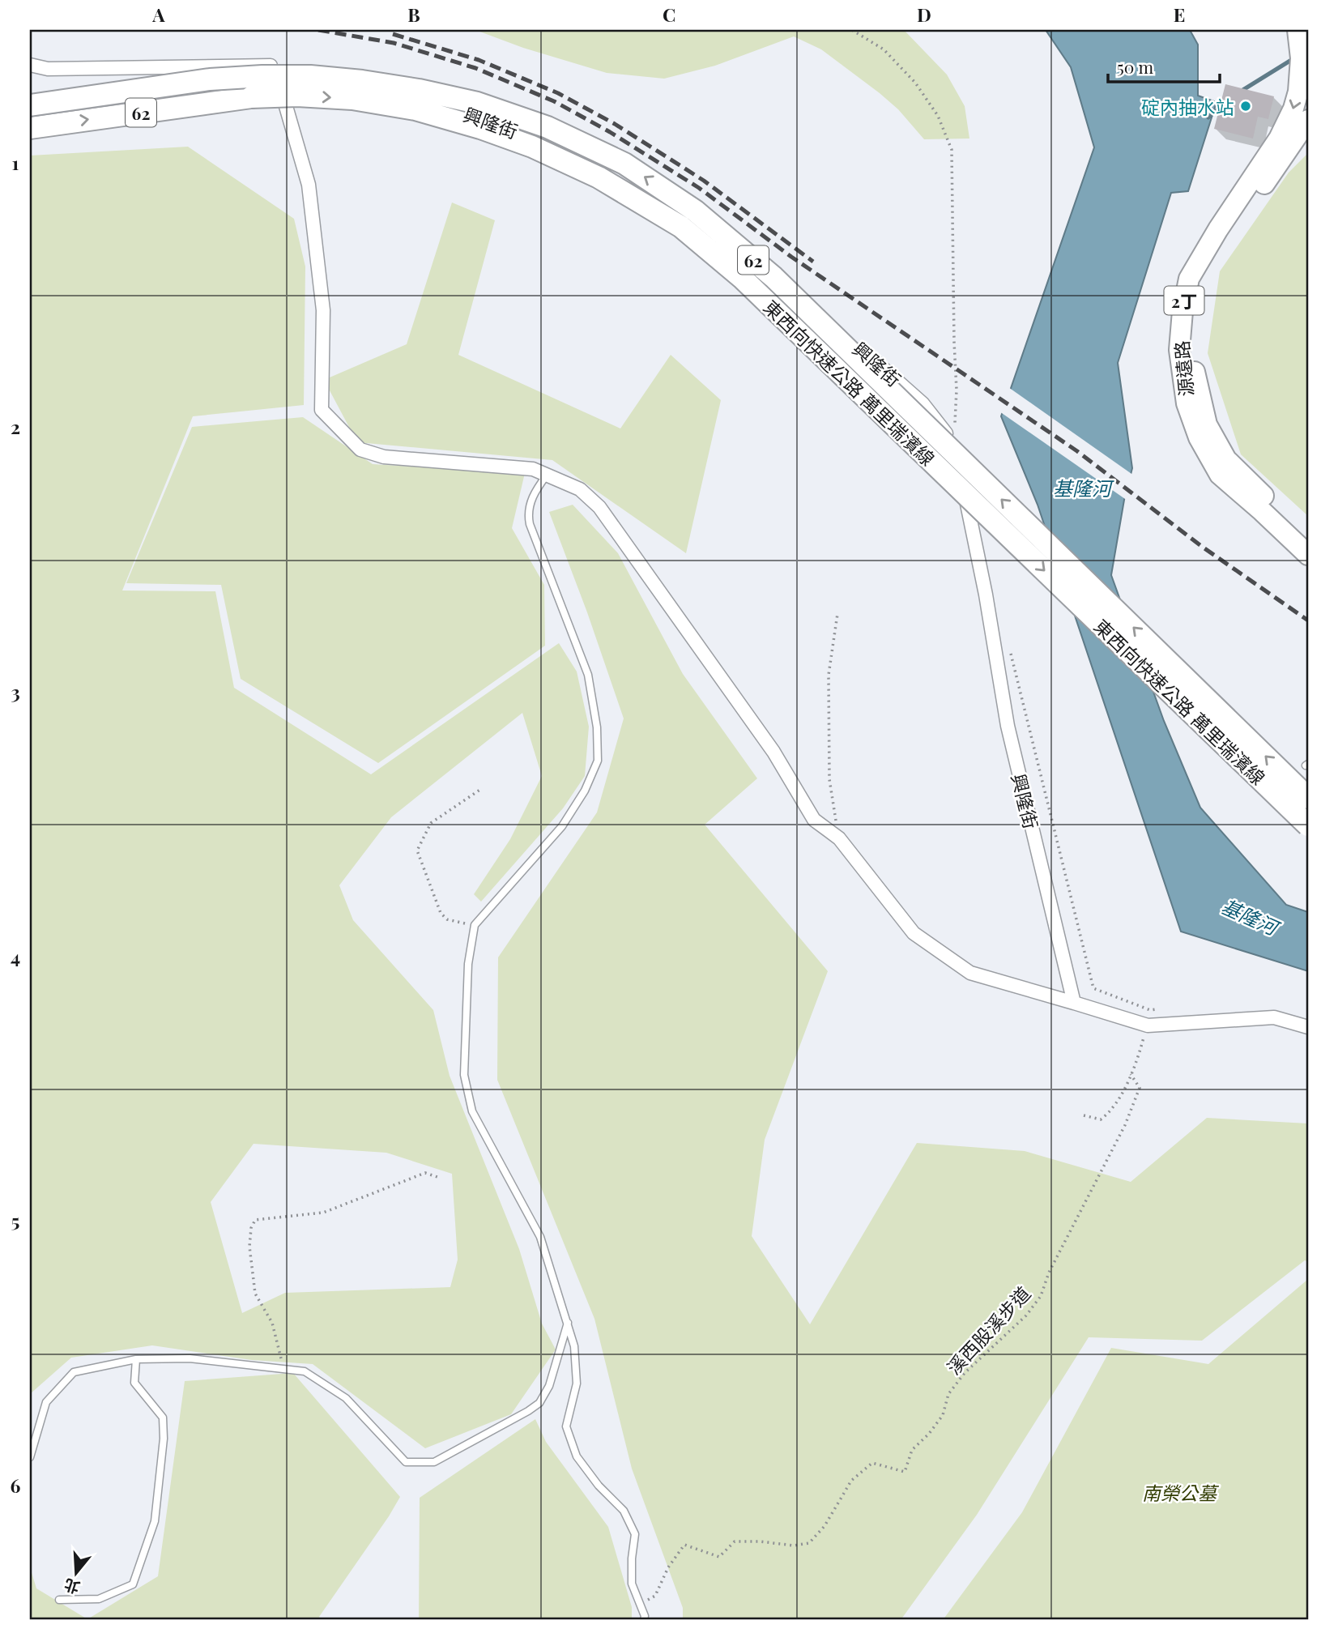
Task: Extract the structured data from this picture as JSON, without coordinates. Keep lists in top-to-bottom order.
{
  "streets": {
    "highway": ["62", "東西向快速公路 萬里瑞濱線"],
    "main road": ["2丁", "源遠路"],
    "street": ["興隆街"],
    "path": ["溪西股溪步道"]
  },
  "one_way": ["源遠路"],
  "water": ["基隆河"],
  "parks": ["南榮公墓"],
  "places": ["碇內抽水站"],
  "scale_bar": "50 m",
  "north": "bottom",
  "grid": {
    "columns": [
      "A",
      "B",
      "C",
      "D",
      "E"
    ],
    "rows": [
      "1",
      "2",
      "3",
      "4",
      "5",
      "6"
    ]
  }
}
